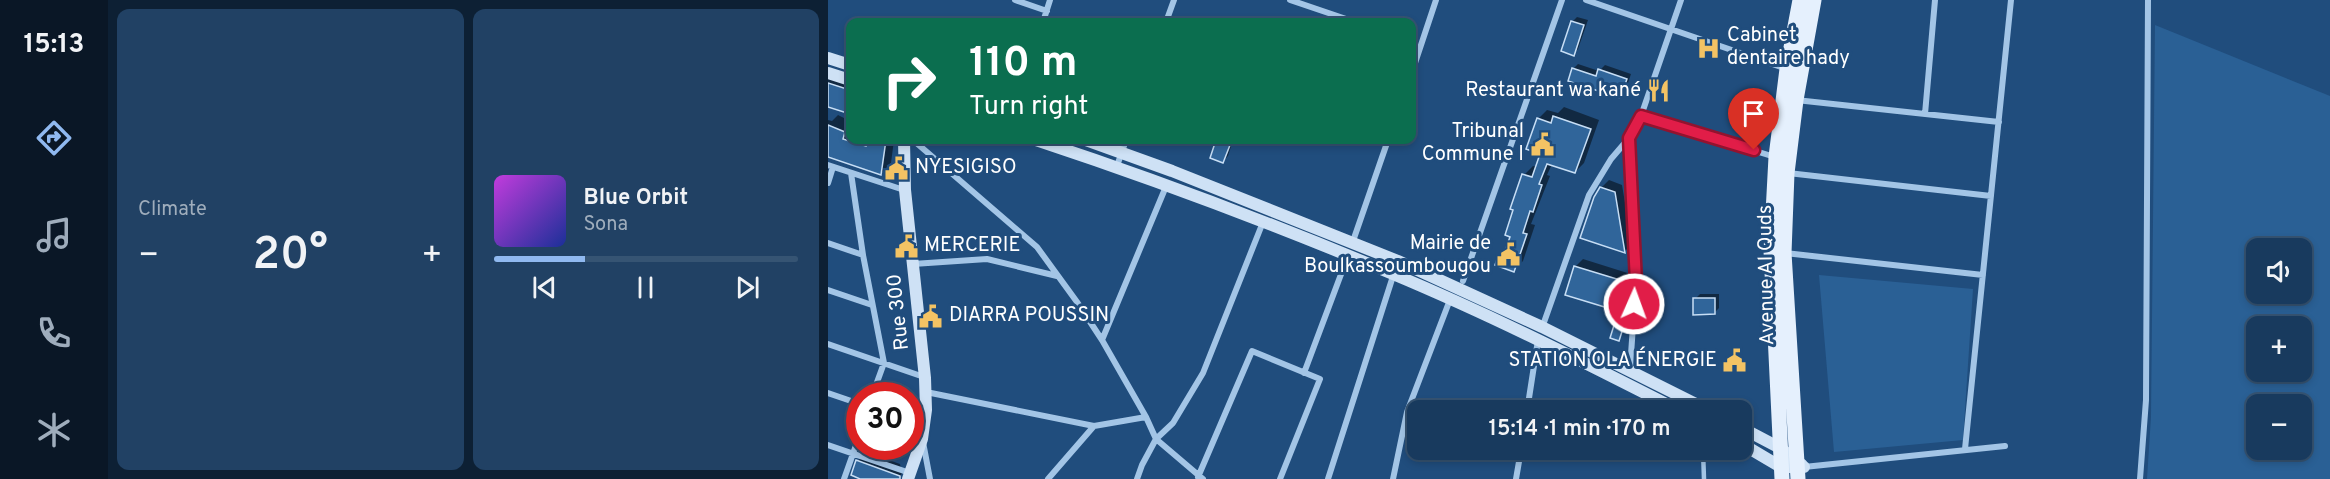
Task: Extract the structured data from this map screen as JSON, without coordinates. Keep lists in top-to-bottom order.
{
  "streets": {
    "main road": ["Avenue Al Quds", "Rue 300"]
  },
  "places": {
    "hospital": ["Cabinet dentaire hady"],
    "restaurant": ["Restaurant wa kané"],
    "public building": [
      "Tribunal Commune I",
      "NYESIGISO",
      "MERCERIE",
      "Mairie de Boulkassoumbougou",
      "DIARRA POUSSIN",
      "STATION OLA ÉNERGIE"
    ]
  },
  "page": {
    "tabs": "15:13",
    "tile": "Climate",
    "turn": ["110 m", "Turn right"],
    "song": ["Blue Orbit", "Sona"],
    "heat": ["−", "20°", "+"],
    "map_buttons": ["+", "−"],
    "limit": "30",
    "trip": "15:14 · 1 min · 170 m"
  }
}
